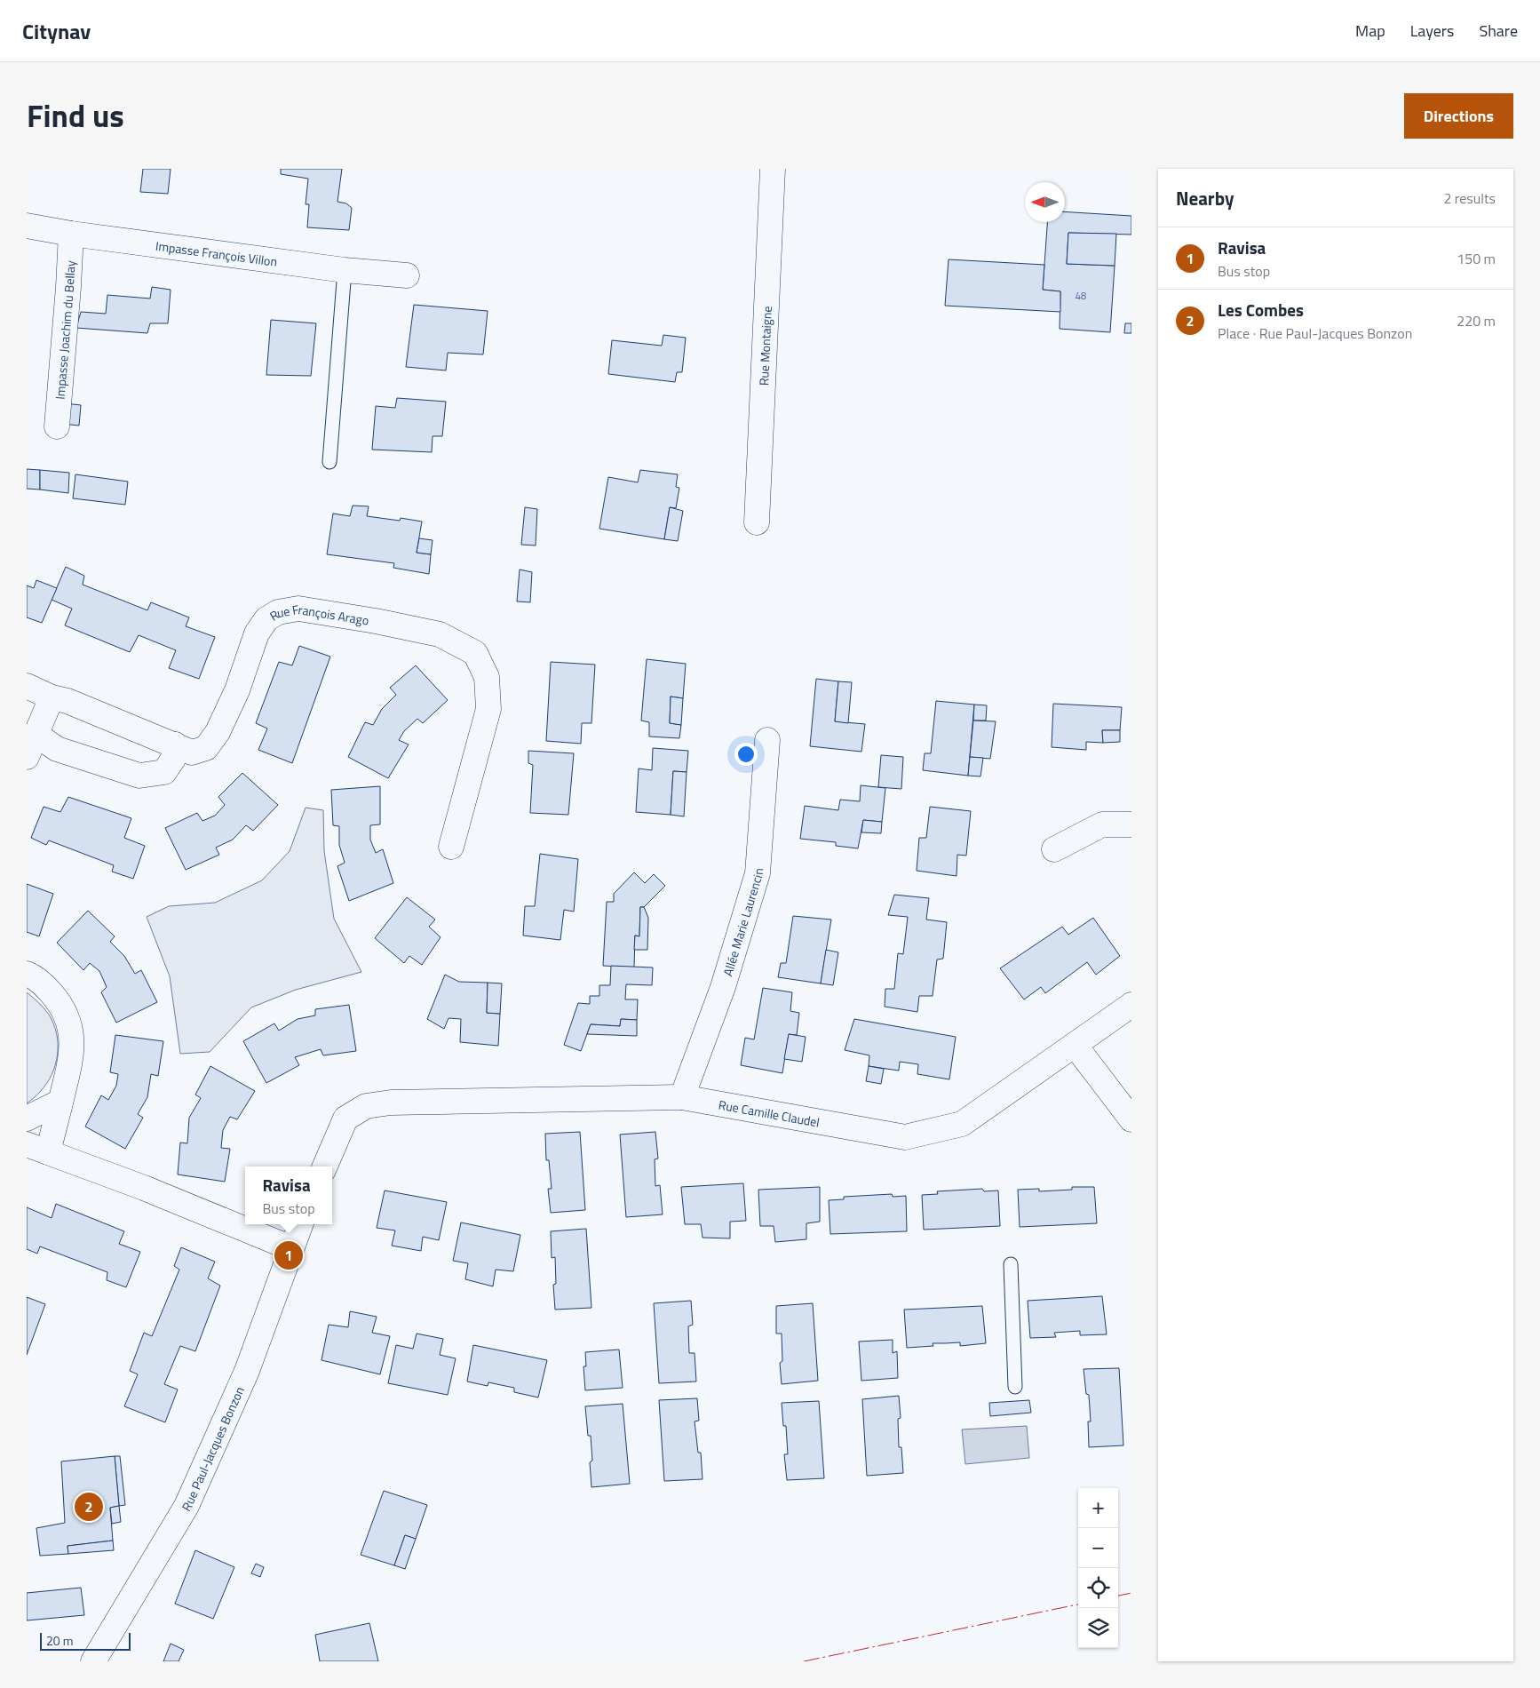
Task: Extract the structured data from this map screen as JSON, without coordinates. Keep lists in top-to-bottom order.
{
  "streets": {
    "street": [
      "Impasse François Villon",
      "Impasse Joachim du Bellay",
      "Rue Montaigne",
      "Rue François Arago",
      "Allée Marie Laurencin",
      "Rue Camille Claudel",
      "Rue Paul-Jacques Bonzon"
    ]
  },
  "crossings": [
    ["Impasse François Villon", "Impasse Joachim du Bellay"],
    ["Allée Marie Laurencin", "Rue Camille Claudel"]
  ],
  "house_numbers": ["48"],
  "scale_bar": "20 m",
  "north": "left",
  "page": {
    "header": "Citynav",
    "nav": ["Map", "Layers", "Share"],
    "title": "Find us",
    "buttons": "Directions",
    "heading": ["Nearby", "2 results"],
    "list": [
      {
        "mark": "1",
        "name": "Ravisa",
        "note": "Bus stop",
        "value": "150 m"
      },
      {
        "mark": "2",
        "name": "Les Combes",
        "note": "Place · Rue Paul-Jacques Bonzon",
        "value": "220 m"
      }
    ],
    "popup": ["Ravisa", "Bus stop"],
    "pins": ["1", "2"],
    "map_buttons": ["+", "−"],
    "scale": "20 m"
  }
}
